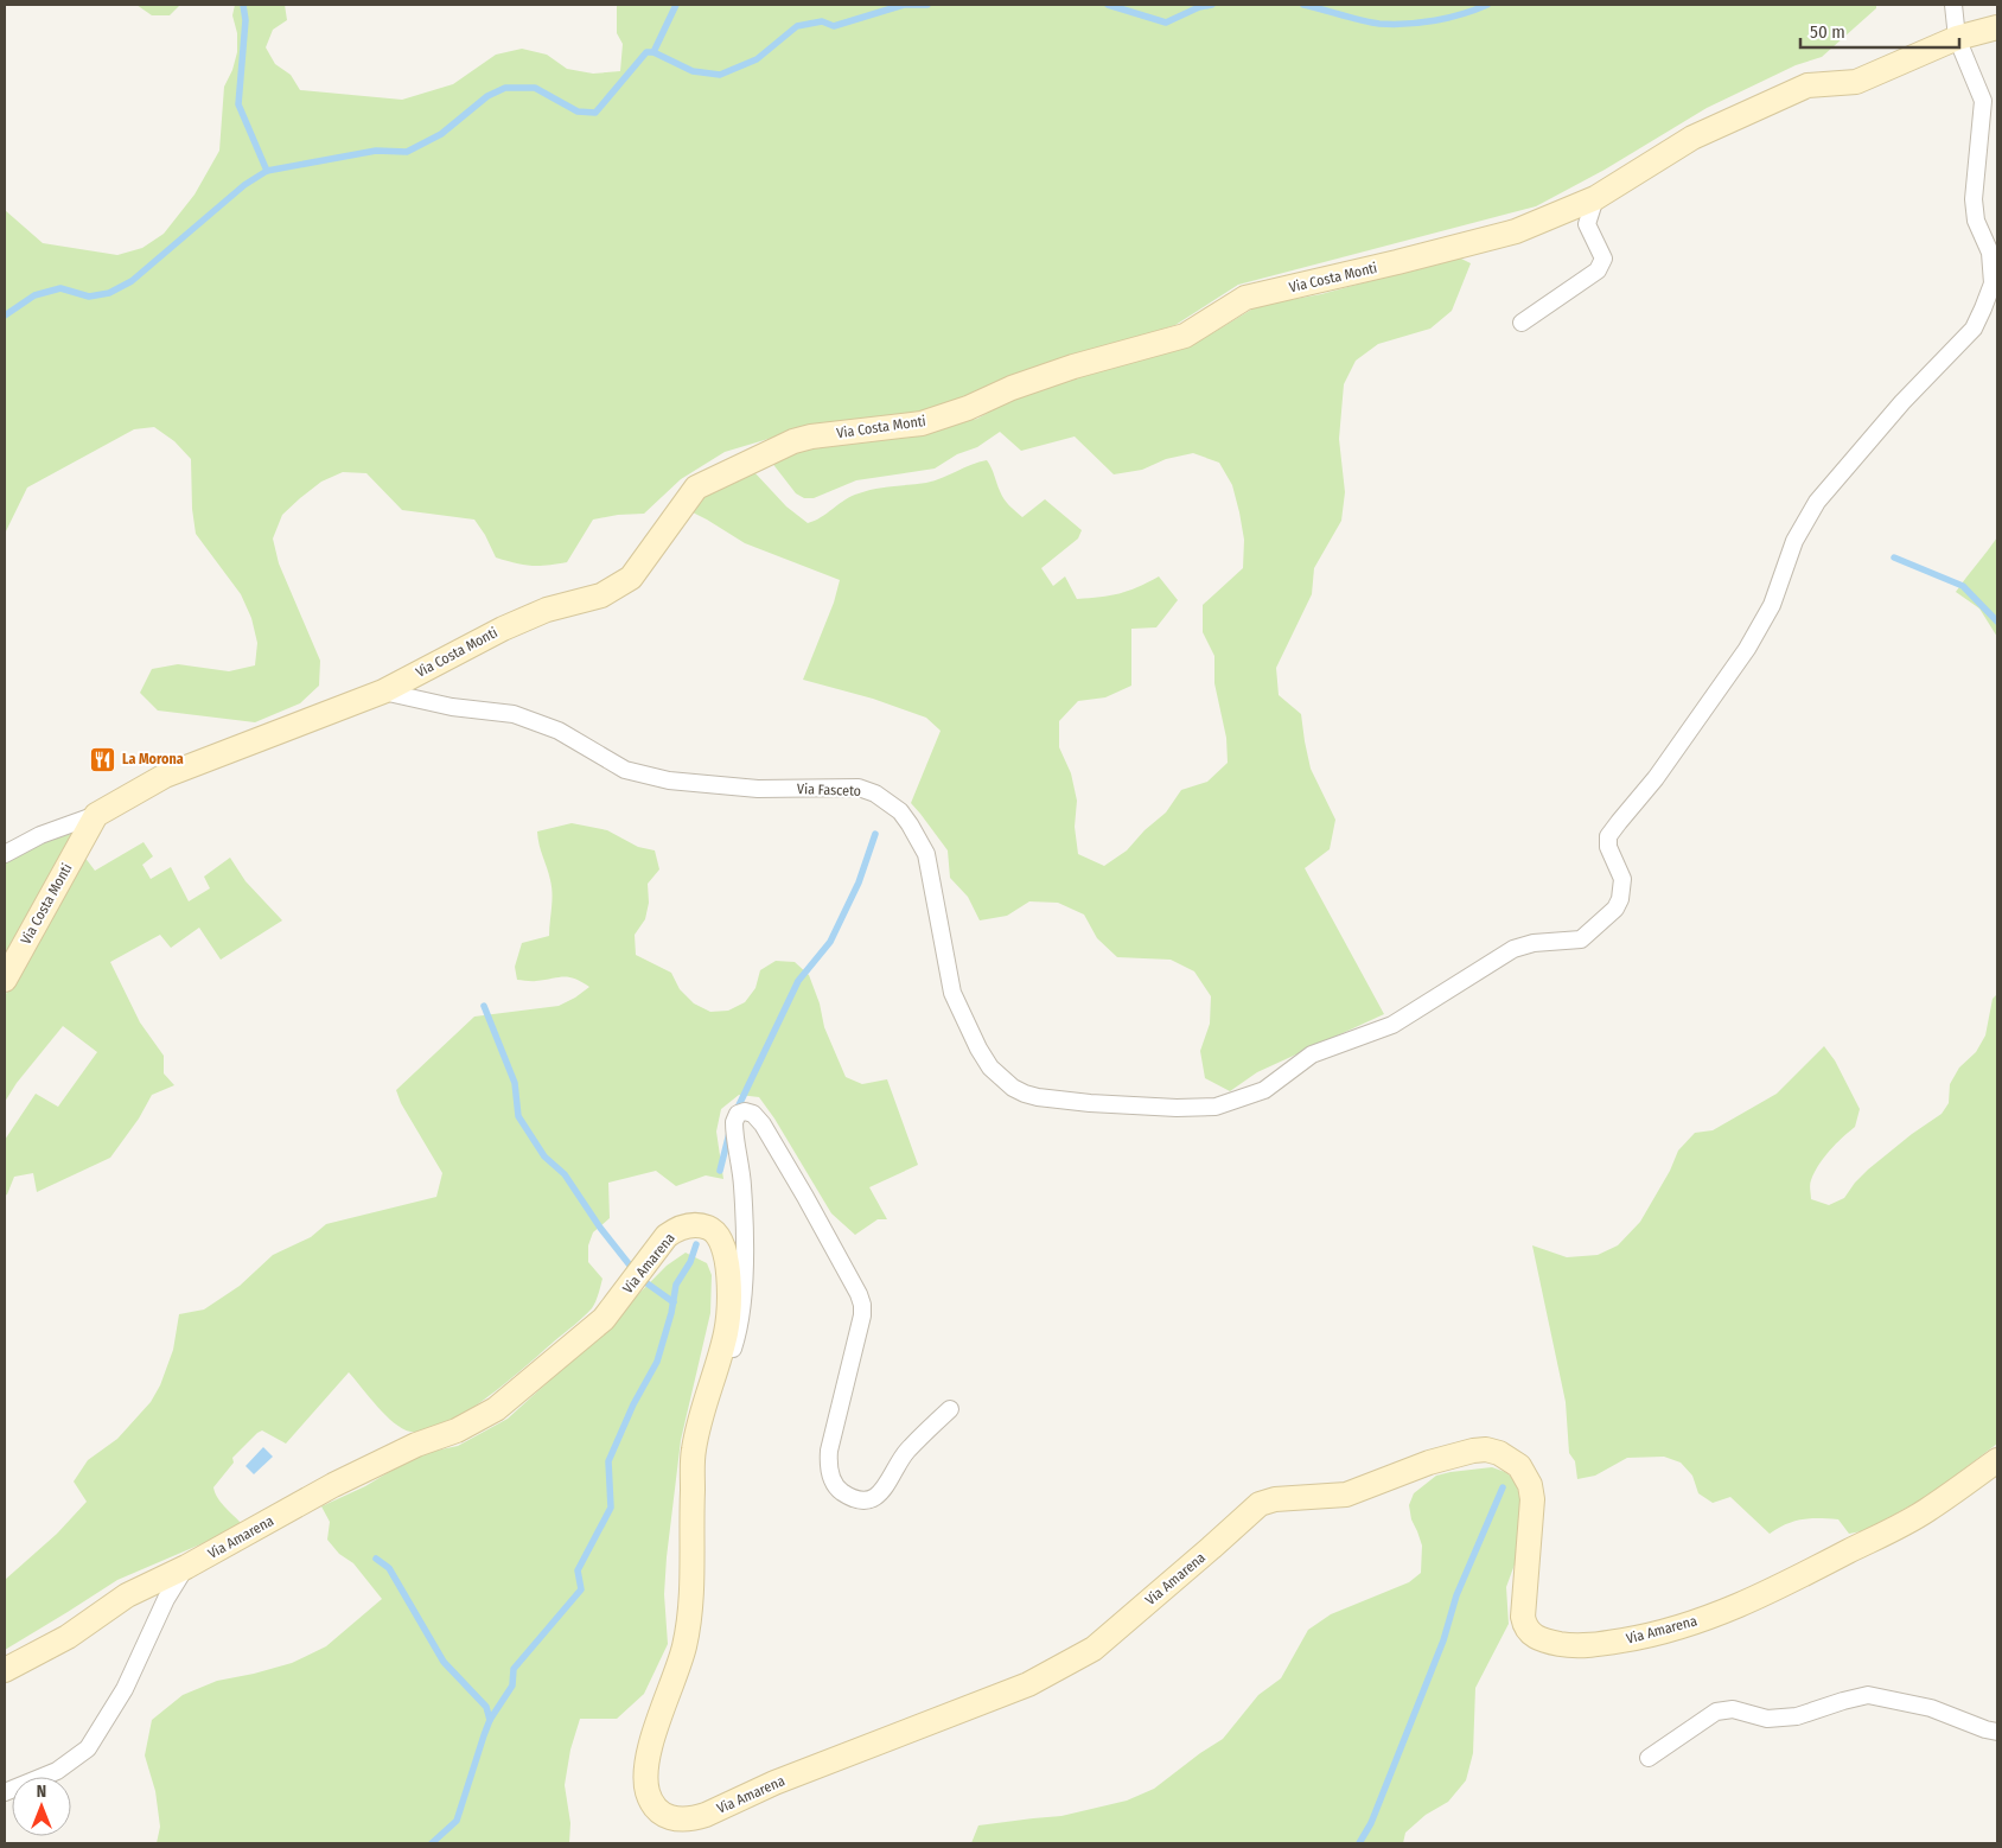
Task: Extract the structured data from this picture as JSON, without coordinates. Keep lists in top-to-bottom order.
{
  "streets": {
    "street": ["Via Costa Monti", "Via Fasceto", "Via Amarena"]
  },
  "crossings": [
    ["Via Costa Monti", "Via Fasceto"]
  ],
  "places": {
    "restaurant": ["La Morona"]
  },
  "scale_bar": "50 m",
  "north": "top"
}
